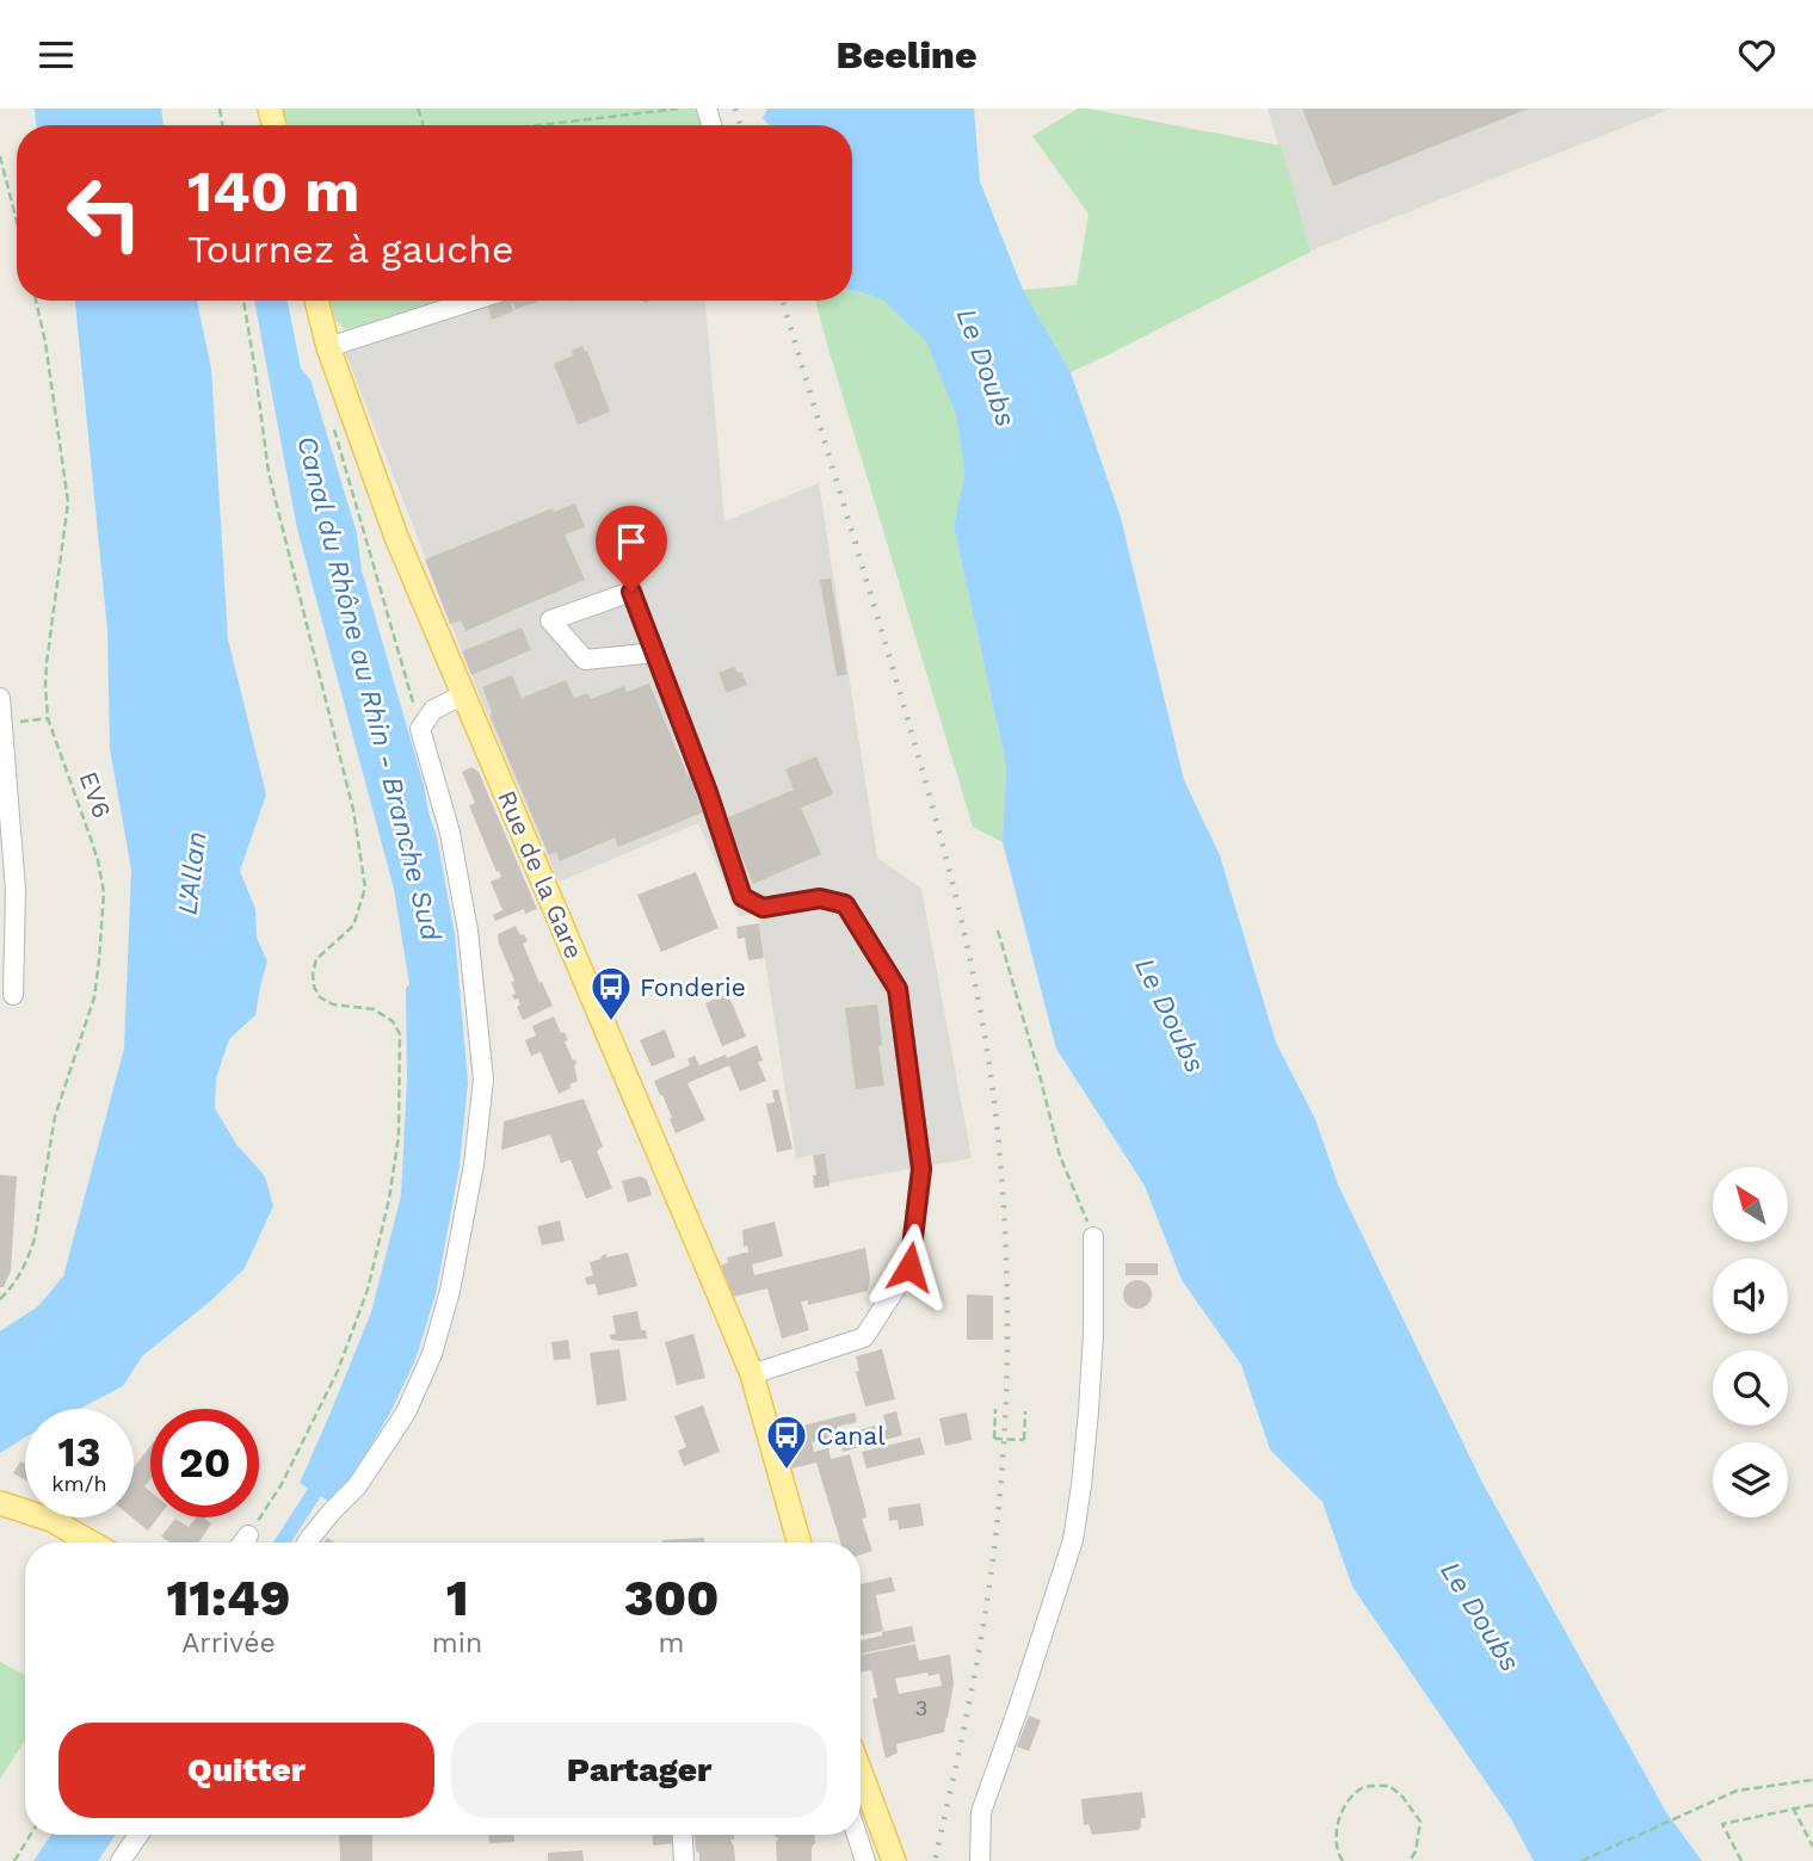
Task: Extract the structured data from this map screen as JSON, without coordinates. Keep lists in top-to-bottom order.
{
  "streets": {
    "main road": ["Rue de la Gare"],
    "path": ["EV6"]
  },
  "water": ["Le Doubs", "Canal du Rhône au Rhin - Branche Sud", "L'Allan"],
  "places": {
    "bus stop": ["Fonderie", "Canal"]
  },
  "house_numbers": ["3"],
  "north": "top left",
  "page": {
    "header": "Beeline",
    "turn": ["140 m", "Tournez à gauche"],
    "speed": "13 km/h",
    "limit": "20",
    "eta": [
      "11:49",
      "Arrivée",
      "1",
      "min",
      "300",
      "m"
    ],
    "buttons": ["Quitter", "Partager"]
  }
}
